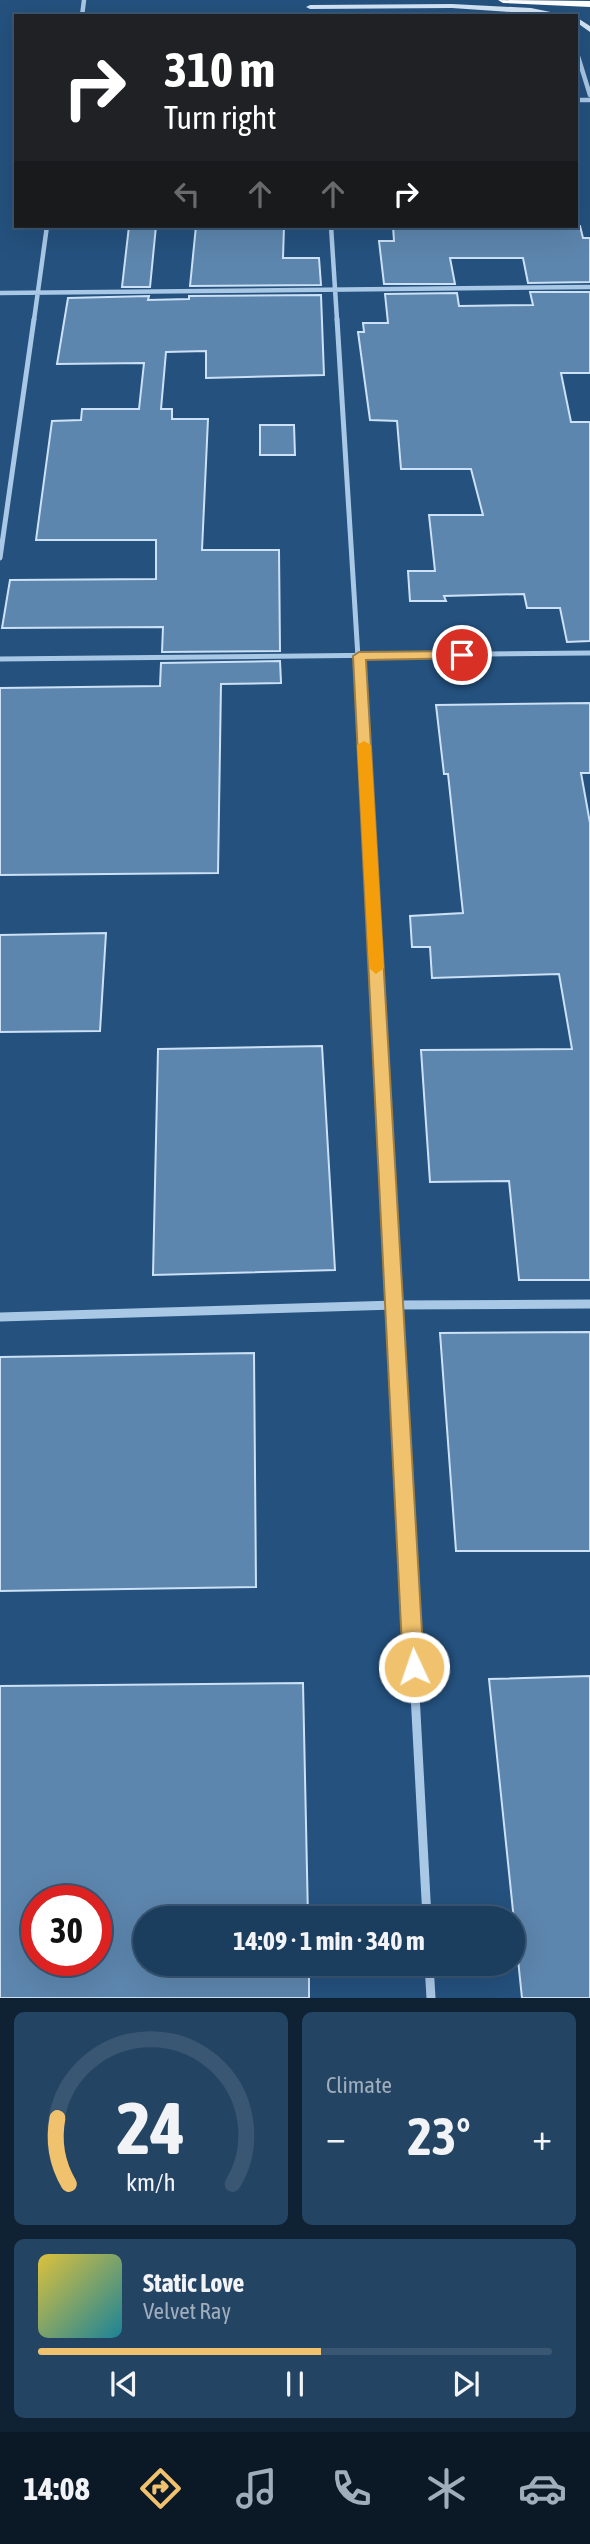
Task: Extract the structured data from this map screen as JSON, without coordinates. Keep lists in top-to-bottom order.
{
  "page": {
    "turn": ["310 m", "Turn right"],
    "limit": "30",
    "trip": "14:09 · 1 min · 340 m",
    "tile": "Climate",
    "heat": ["−", "23°", "+"],
    "song": ["Static Love", "Velvet Ray"],
    "tabs": "14:08",
    "gauge": ["24", "km/h"]
  }
}
